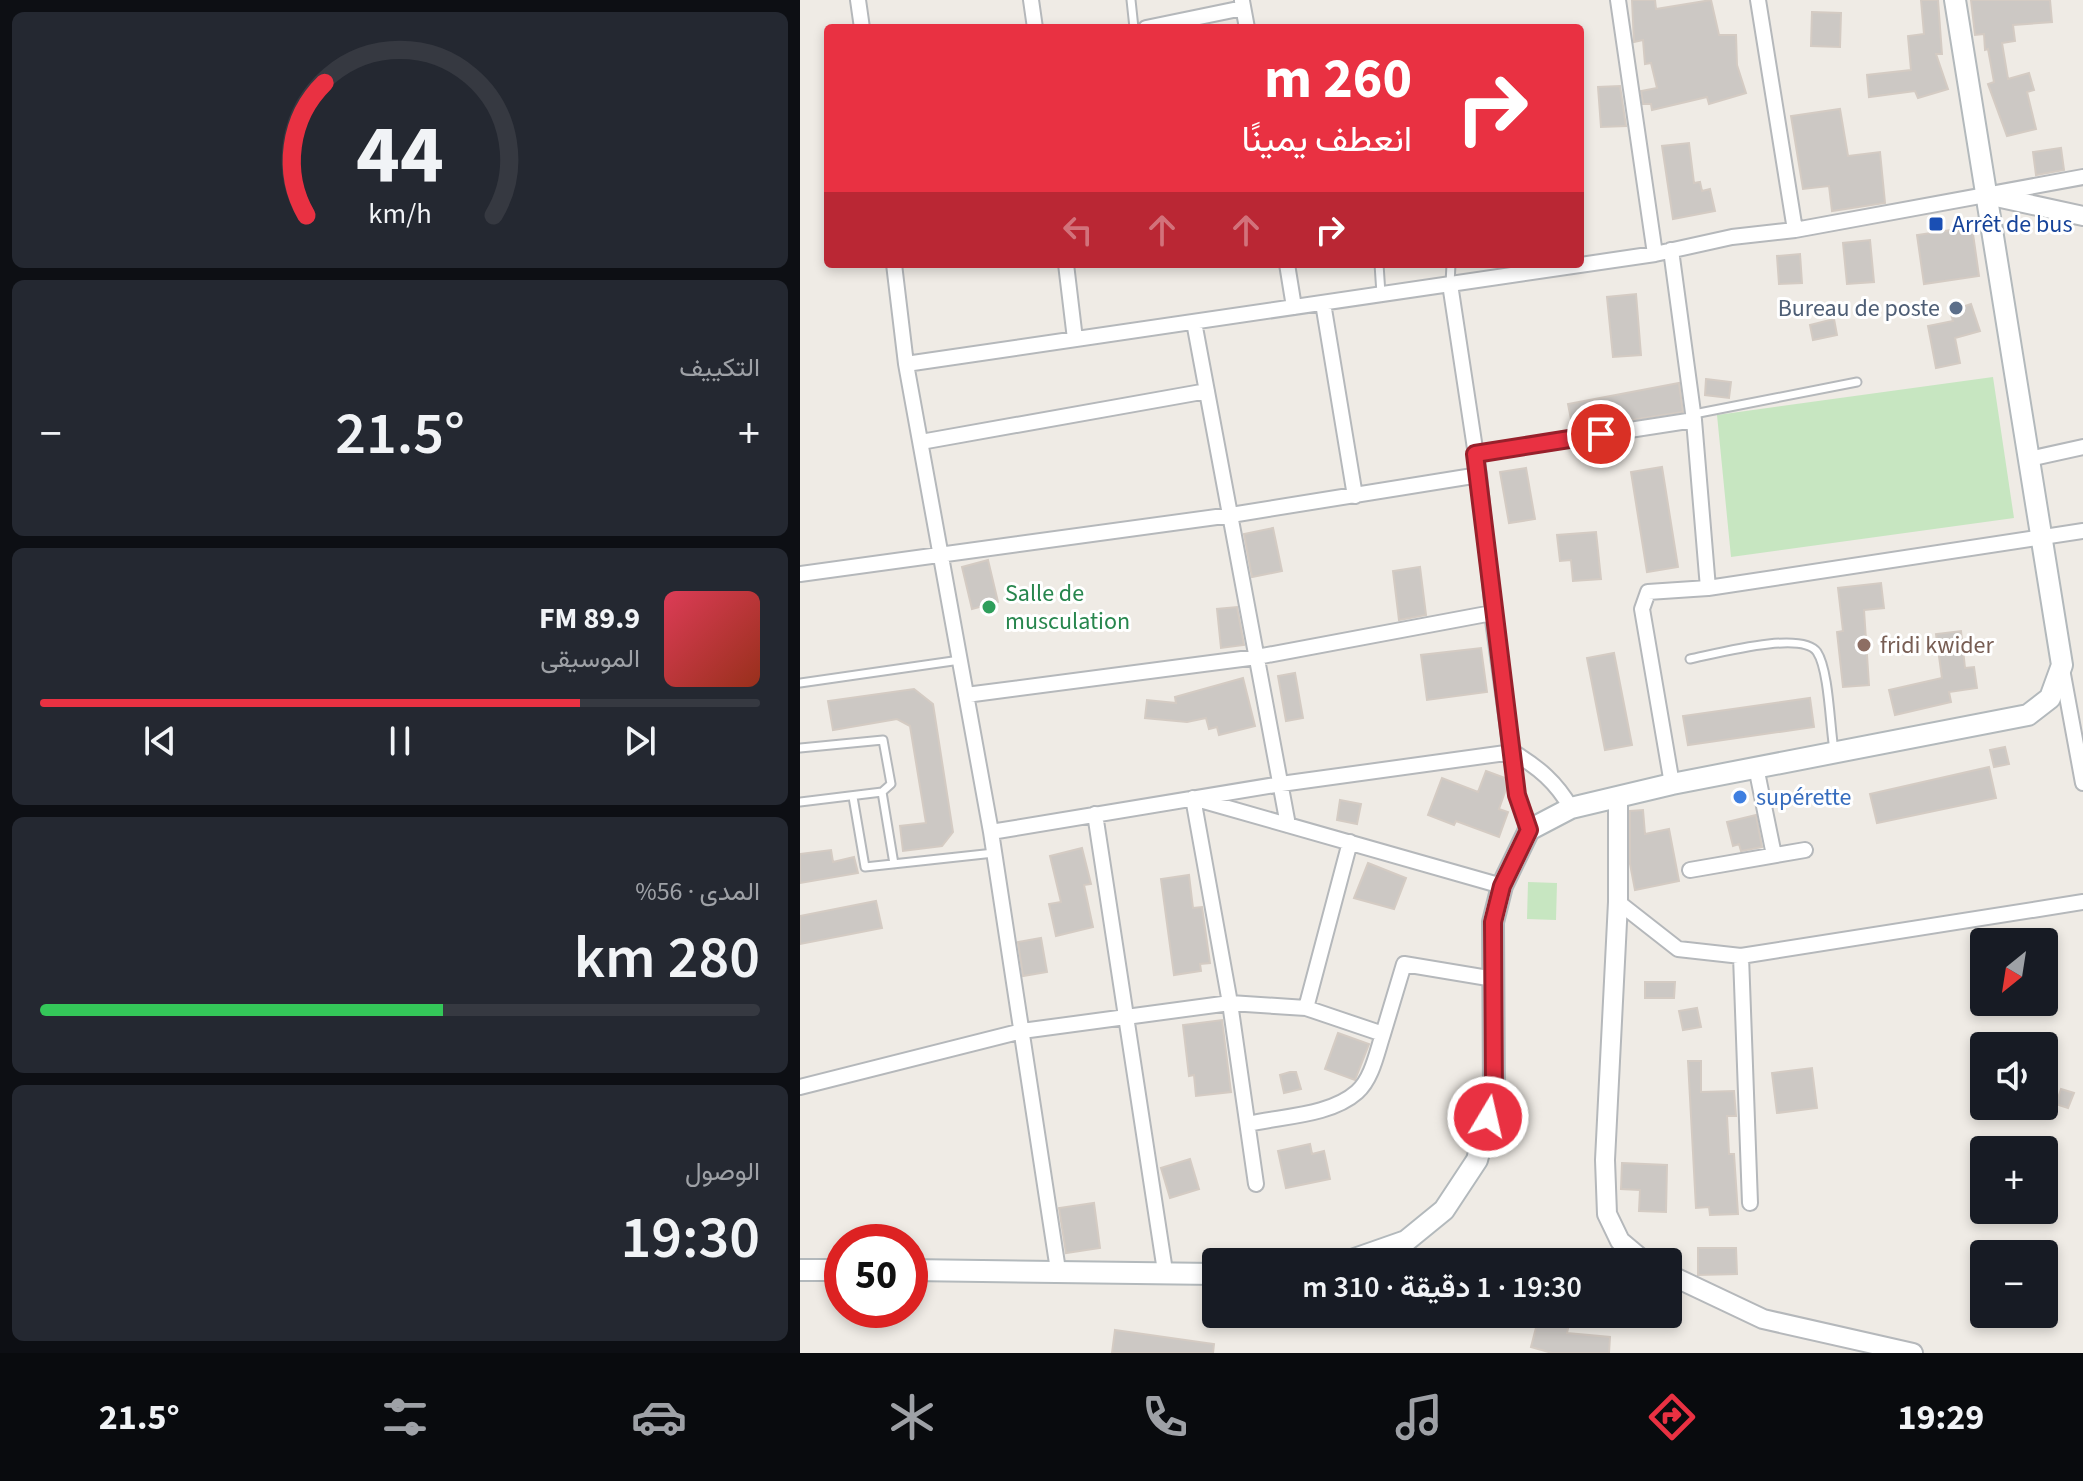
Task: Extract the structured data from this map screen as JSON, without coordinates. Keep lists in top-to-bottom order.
{
  "places": {
    "transit": ["Arrêt de bus"],
    "other": [
      "Bureau de poste",
      "Salle de musculation",
      "fridi kwider",
      "supérette"
    ]
  },
  "north": "bottom left",
  "page": {
    "turn": ["260 m", "انعطف يمينًا"],
    "tile": [
      "التكييف",
      ["المدى · 56%", "280 km"],
      ["الوصول", "19:30"]
    ],
    "heat": ["−", "21.5°", "+"],
    "song": ["89.9 FM", "الموسيقى"],
    "map_buttons": ["+", "−"],
    "limit": "50",
    "trip": "19:30 · 1 دقيقة · 310 m",
    "tabs": ["19:29", "21.5°"],
    "gauge": ["44", "km/h"]
  }
}
